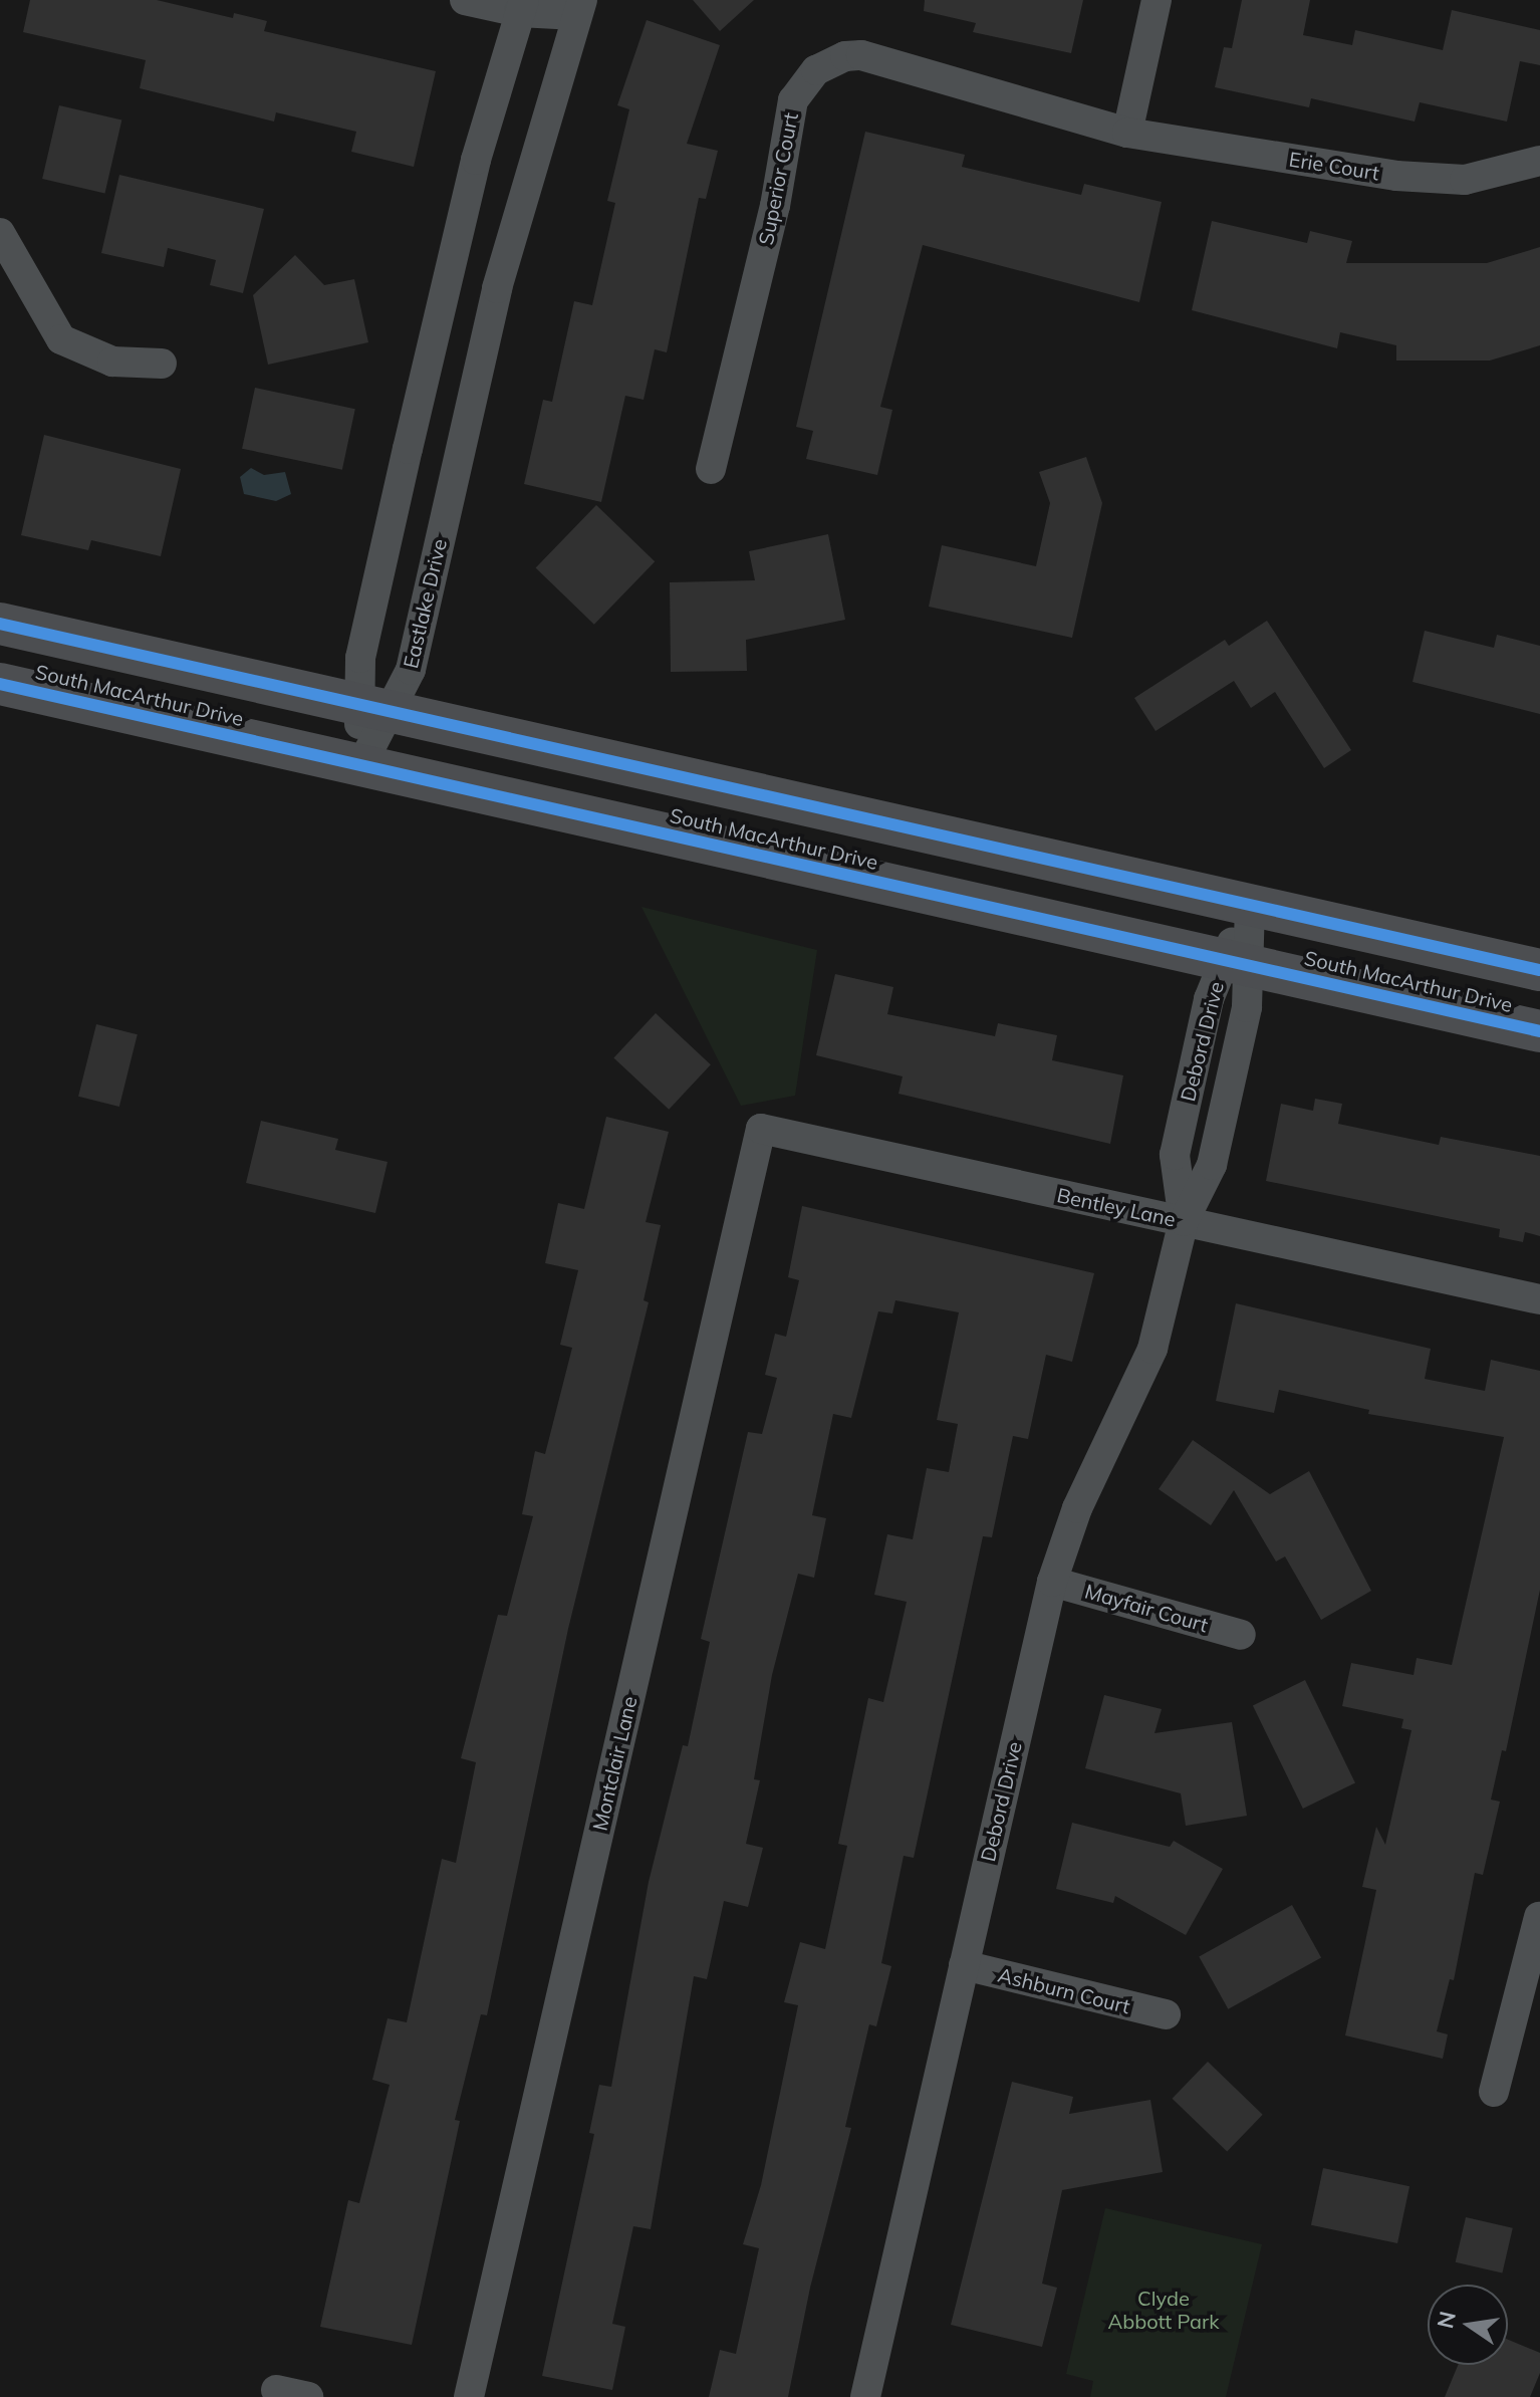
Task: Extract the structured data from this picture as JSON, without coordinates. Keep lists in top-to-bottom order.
{
  "streets": {
    "main road": ["South MacArthur Drive"],
    "street": [
      "Erie Court",
      "Superior Court",
      "Eastlake Drive",
      "Debord Drive",
      "Bentley Lane",
      "Mayfair Court",
      "Montclair Lane",
      "Ashburn Court"
    ]
  },
  "crossings": [
    ["Erie Court", "Superior Court"],
    ["Eastlake Drive", "South MacArthur Drive"],
    ["South MacArthur Drive", "Debord Drive"],
    ["Debord Drive", "Bentley Lane"],
    ["Debord Drive", "Mayfair Court"],
    ["Debord Drive", "Ashburn Court"],
    ["Bentley Lane", "Montclair Lane"]
  ],
  "parks": ["Clyde Abbott Park"],
  "north": "left"
}
